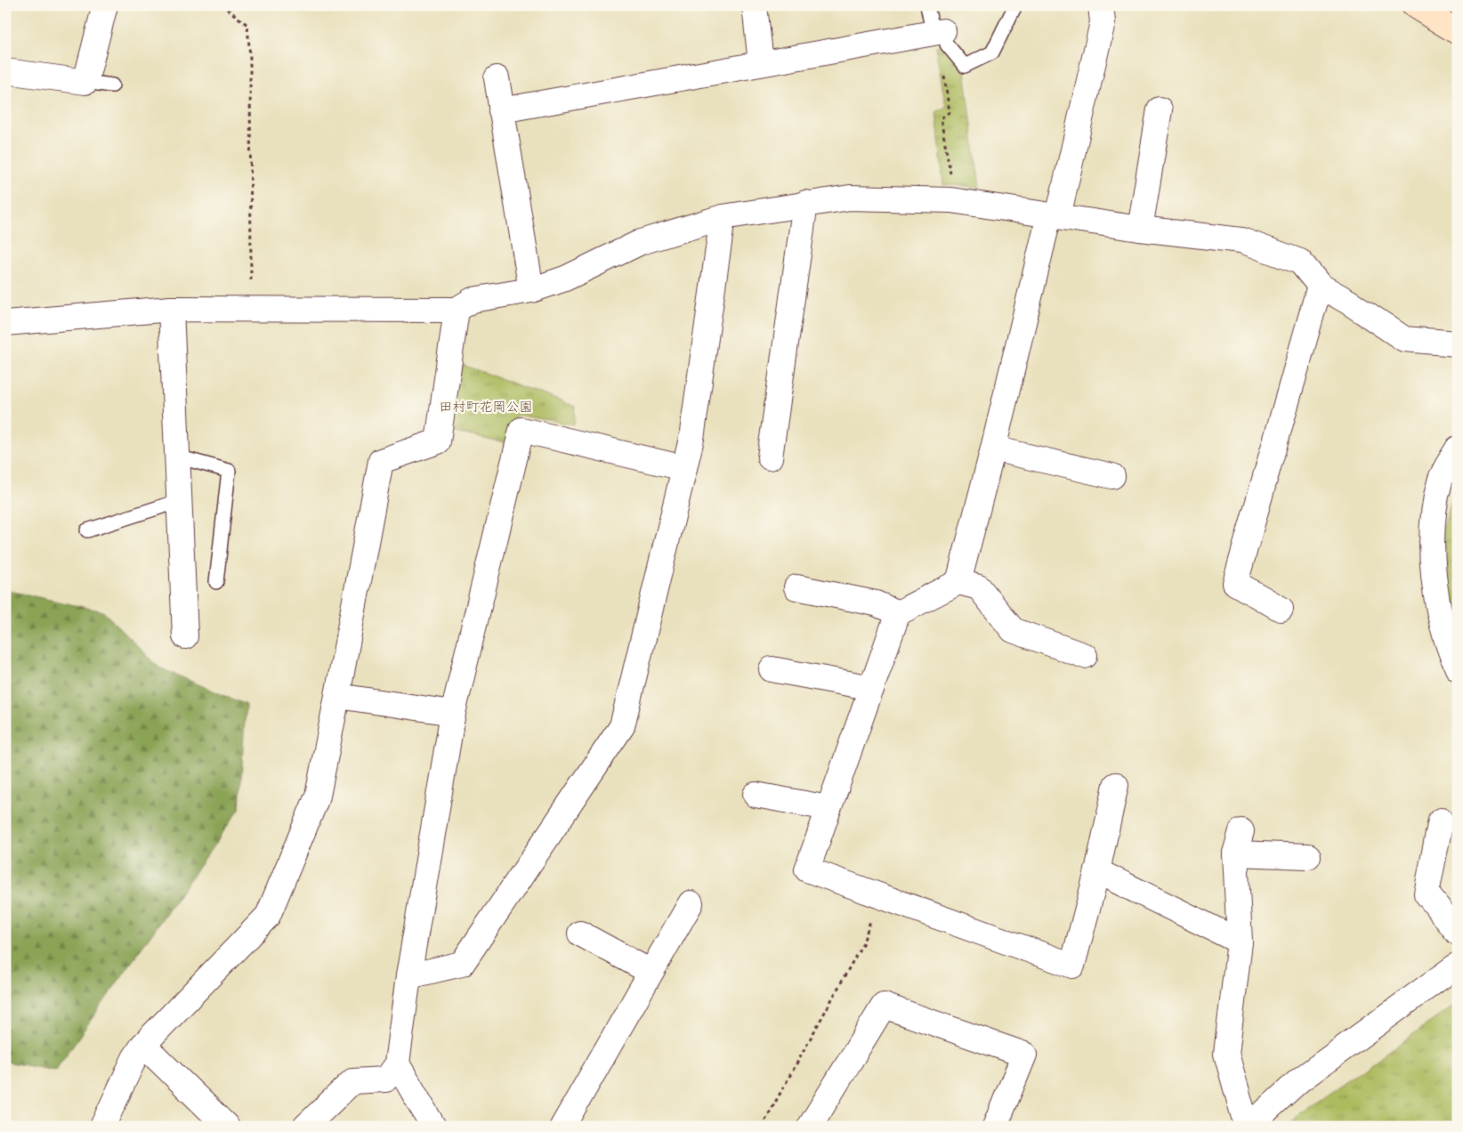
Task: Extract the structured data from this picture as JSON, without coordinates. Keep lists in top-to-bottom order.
{
  "parks": ["田村町花岡公園"]
}
